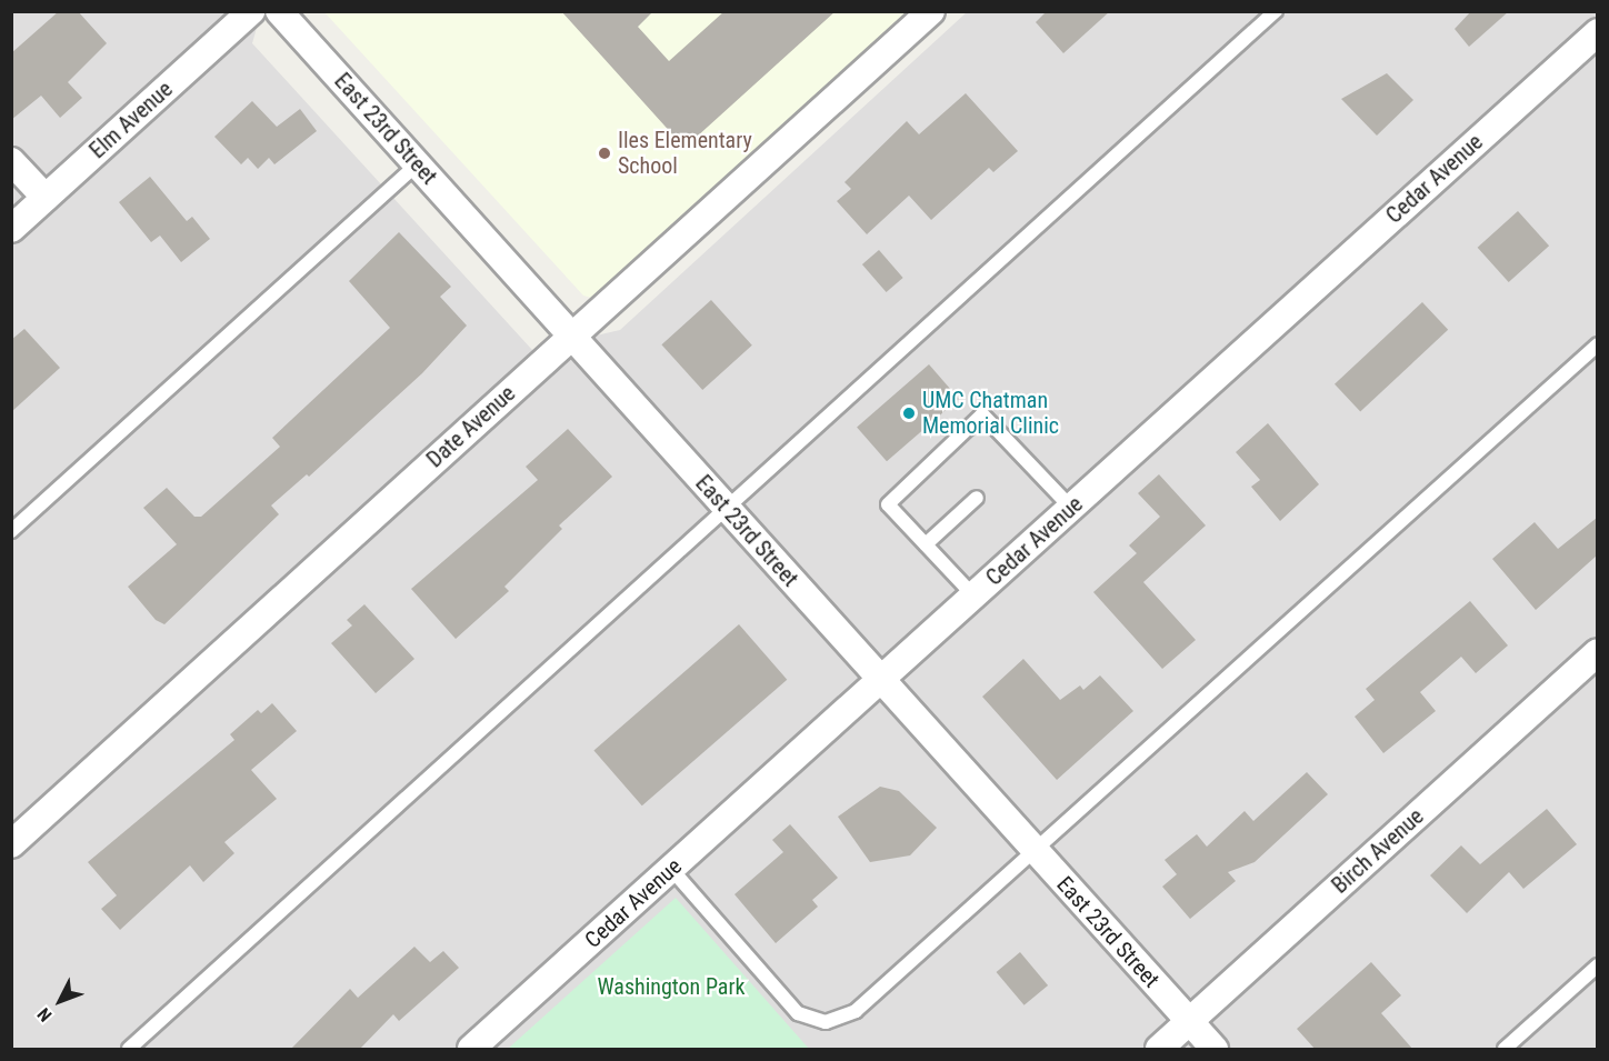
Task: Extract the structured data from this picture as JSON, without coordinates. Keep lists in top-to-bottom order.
{
  "streets": {
    "street": [
      "Elm Avenue",
      "East 23rd Street",
      "Cedar Avenue",
      "Date Avenue",
      "Birch Avenue"
    ]
  },
  "crossings": [
    ["East 23rd Street", "Cedar Avenue"],
    ["East 23rd Street", "Date Avenue"],
    ["East 23rd Street", "Birch Avenue"]
  ],
  "parks": ["Washington Park"],
  "places": ["Iles Elementary School", "UMC Chatman Memorial Clinic"],
  "north": "bottom left"
}
